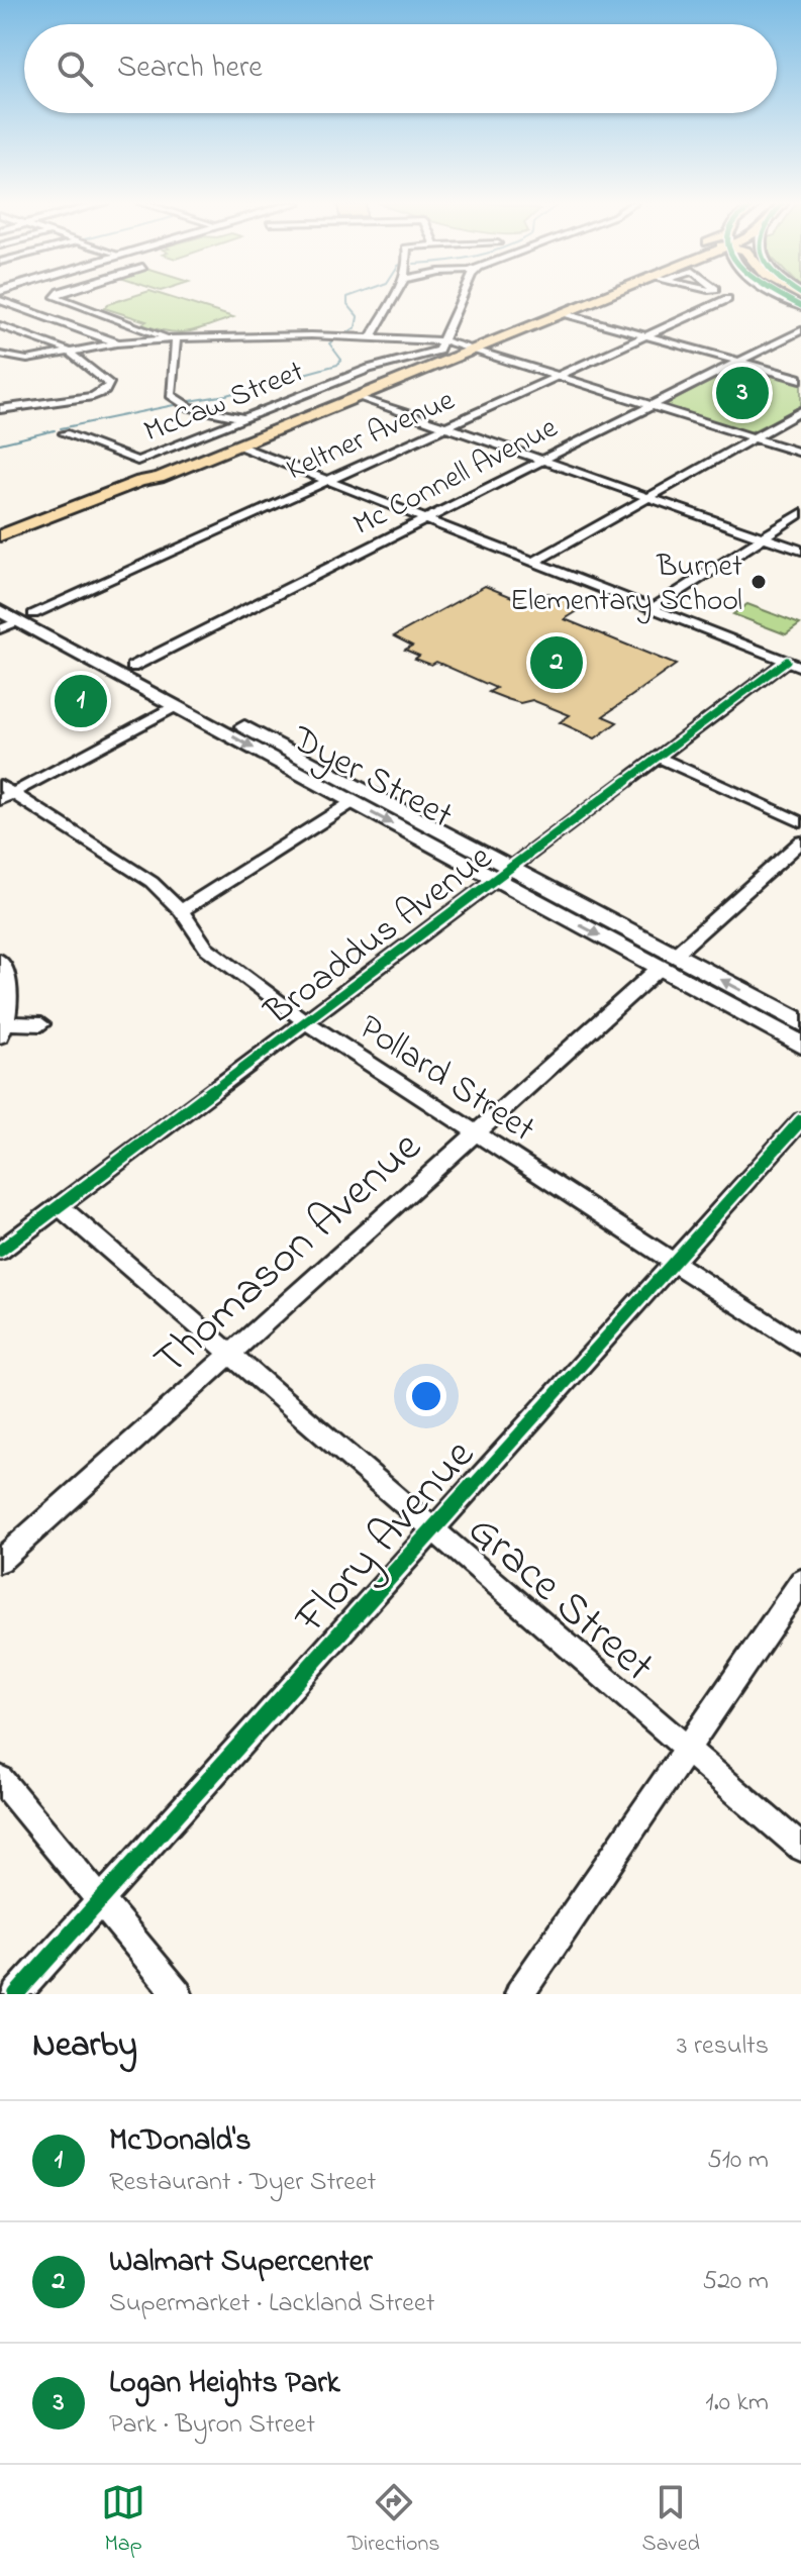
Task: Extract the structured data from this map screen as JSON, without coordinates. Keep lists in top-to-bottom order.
{
  "streets": {
    "main road": ["Dyer Street"],
    "street": [
      "McCaw Street",
      "Keltner Avenue",
      "Mc Connell Avenue",
      "Broaddus Avenue",
      "Pollard Street",
      "Thomason Avenue",
      "Flory Avenue",
      "Grace Street"
    ]
  },
  "crossings": [
    ["Keltner Avenue", "Dyer Street"],
    ["Mc Connell Avenue", "Dyer Street"],
    ["Dyer Street", "Broaddus Avenue"],
    ["Dyer Street", "Thomason Avenue"],
    ["Broaddus Avenue", "Pollard Street"],
    ["Broaddus Avenue", "Grace Street"],
    ["Pollard Street", "Thomason Avenue"],
    ["Pollard Street", "Flory Avenue"],
    ["Thomason Avenue", "Grace Street"],
    ["Flory Avenue", "Grace Street"]
  ],
  "places": ["Burnet Elementary School"],
  "page": {
    "search": "Search here",
    "pins": ["3", "2", "1"],
    "heading": ["Nearby", "3 results"],
    "list": [
      {
        "mark": "1",
        "name": "McDonald's",
        "note": "Restaurant · Dyer Street",
        "value": "510 m"
      },
      {
        "mark": "2",
        "name": "Walmart Supercenter",
        "note": "Supermarket · Lackland Street",
        "value": "520 m"
      },
      {
        "mark": "3",
        "name": "Logan Heights Park",
        "note": "Park · Byron Street",
        "value": "1.0 km"
      }
    ],
    "nav": ["Map", "Directions", "Saved"]
  }
}
